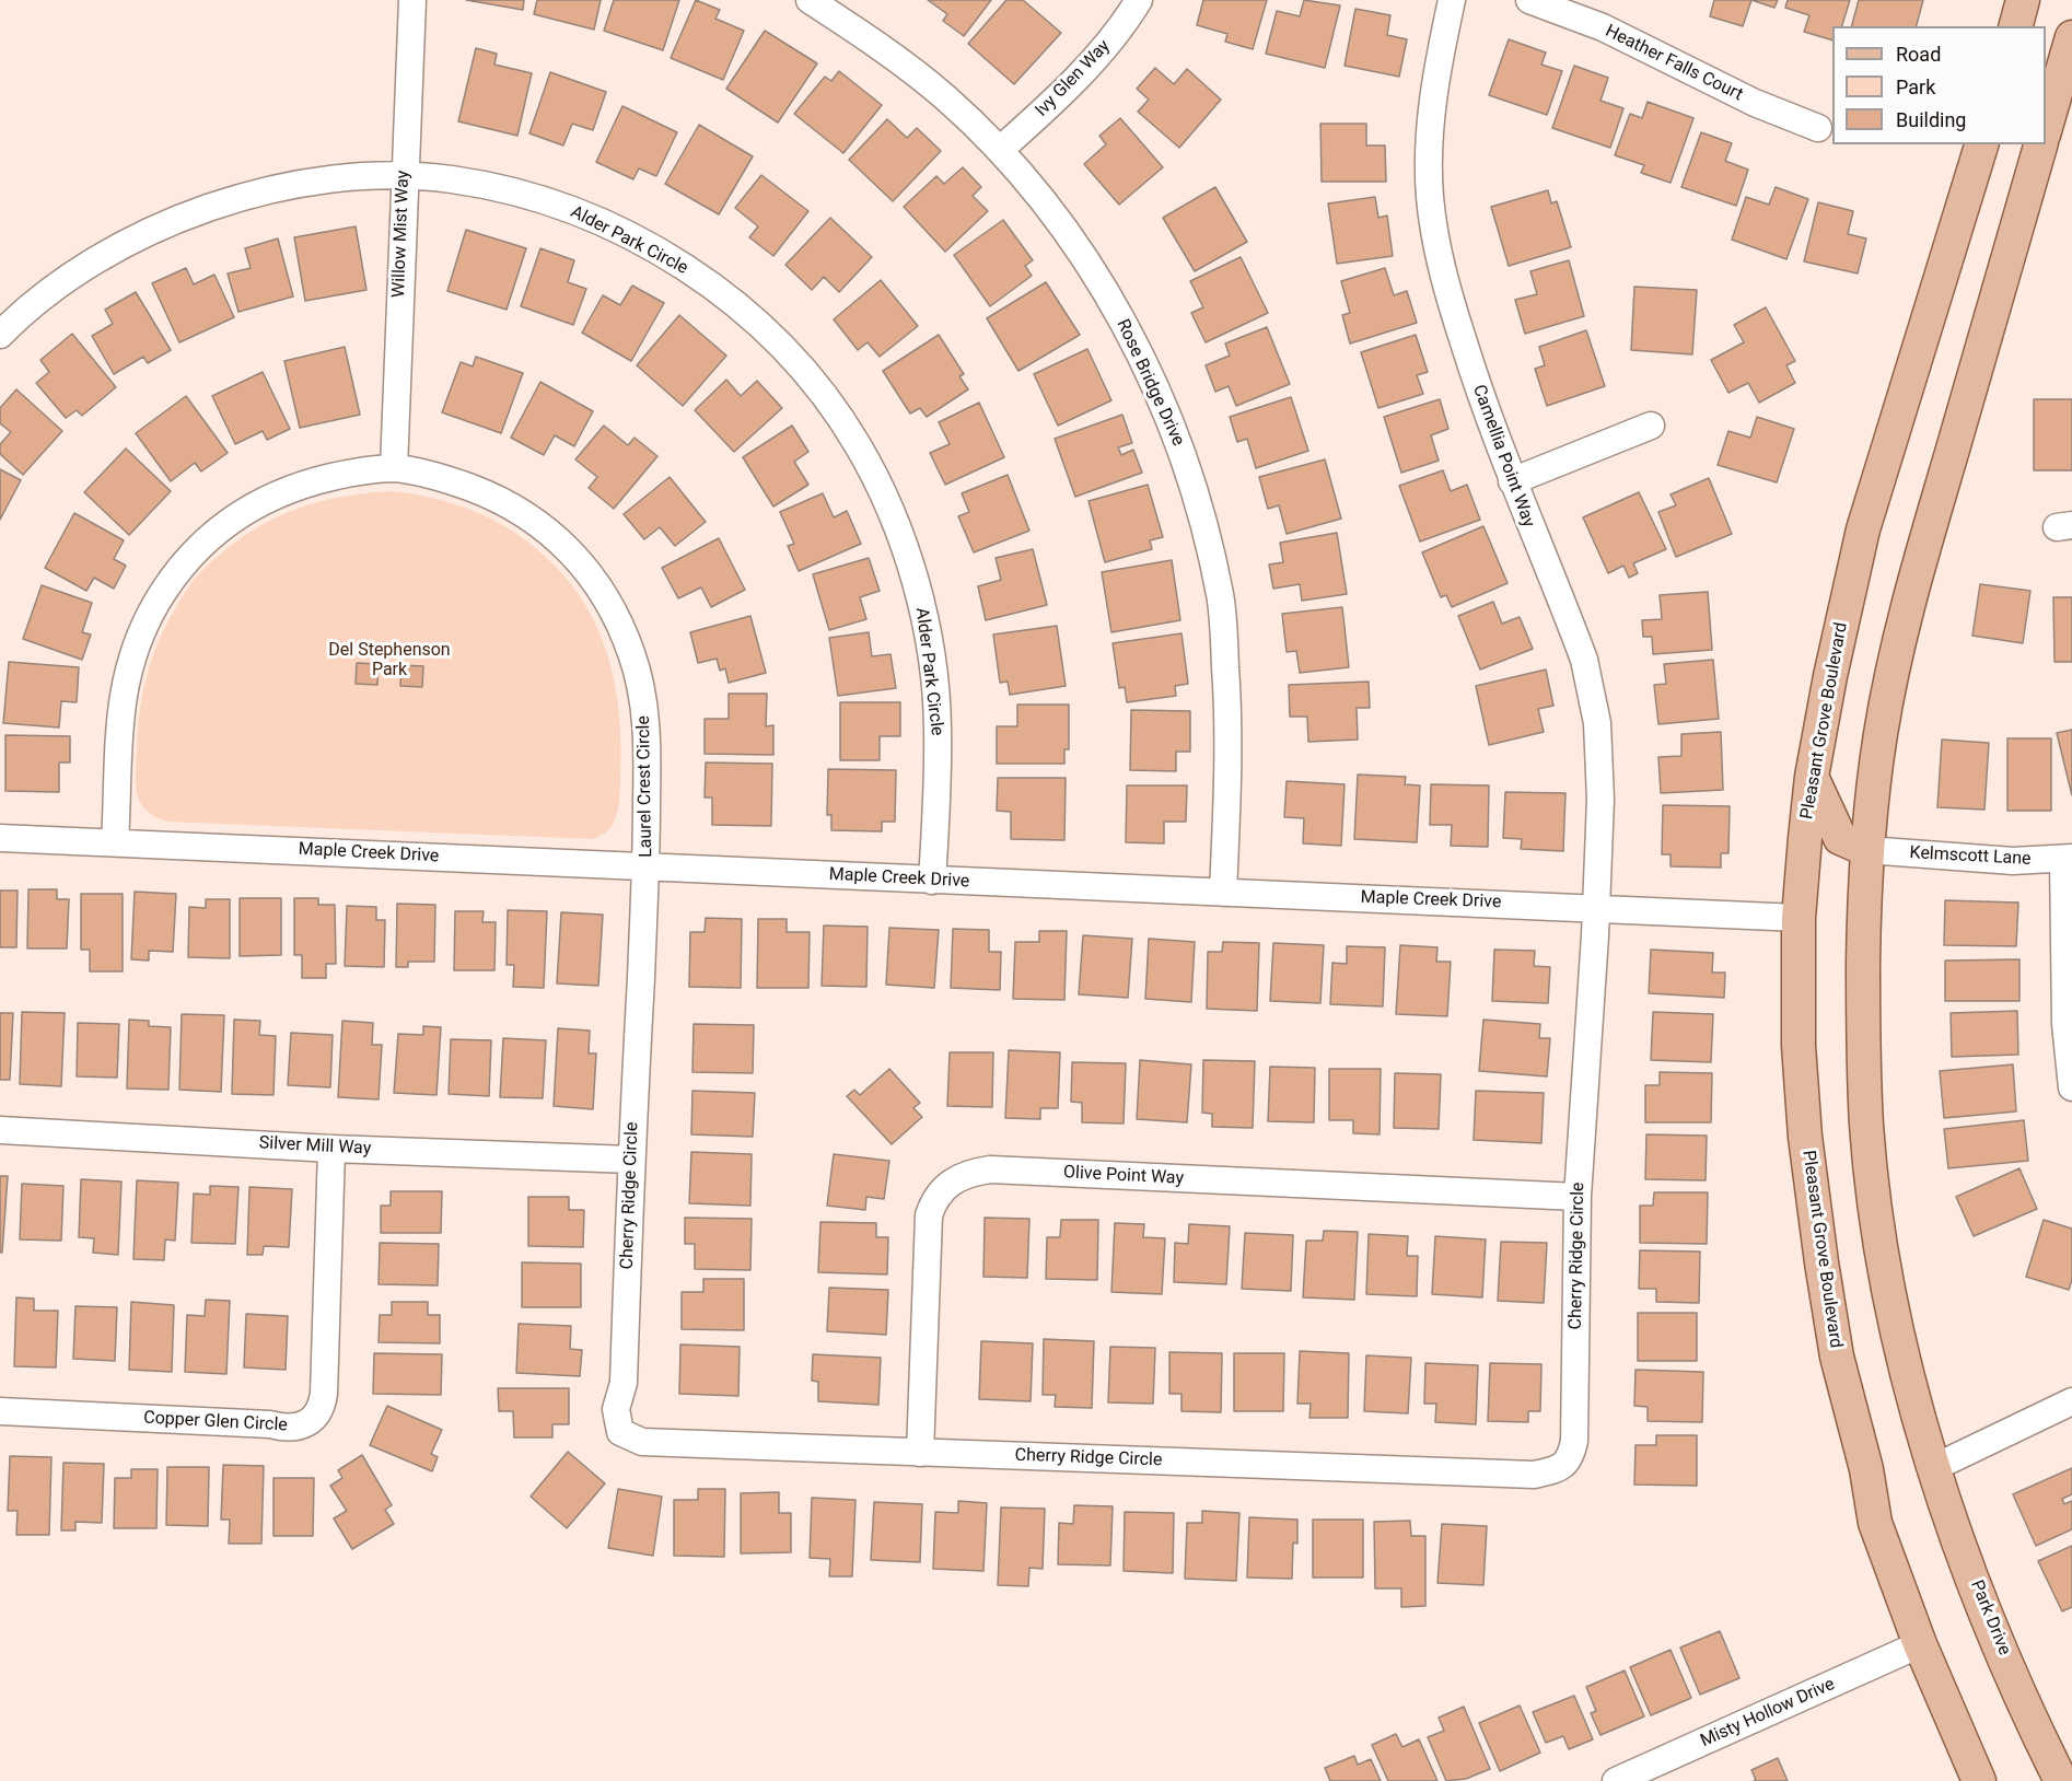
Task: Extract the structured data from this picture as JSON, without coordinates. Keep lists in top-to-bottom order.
{
  "streets": {
    "main road": ["Pleasant Grove Boulevard", "Park Drive"],
    "street": [
      "Heather Falls Court",
      "Ivy Glen Way",
      "Willow Mist Way",
      "Alder Park Circle",
      "Rose Bridge Drive",
      "Camellia Point Way",
      "Laurel Crest Circle",
      "Maple Creek Drive",
      "Kelmscott Lane",
      "Silver Mill Way",
      "Olive Point Way",
      "Cherry Ridge Circle",
      "Copper Glen Circle",
      "Misty Hollow Drive"
    ]
  },
  "crossings": [
    ["Ivy Glen Way", "Rose Bridge Drive"],
    ["Willow Mist Way", "Alder Park Circle"],
    ["Willow Mist Way", "Laurel Crest Circle"],
    ["Alder Park Circle", "Maple Creek Drive"],
    ["Rose Bridge Drive", "Maple Creek Drive"],
    ["Camellia Point Way", "Maple Creek Drive"],
    ["Camellia Point Way", "Cherry Ridge Circle"],
    ["Pleasant Grove Boulevard", "Maple Creek Drive"],
    ["Pleasant Grove Boulevard", "Misty Hollow Drive"],
    ["Laurel Crest Circle", "Maple Creek Drive"],
    ["Laurel Crest Circle", "Cherry Ridge Circle"],
    ["Maple Creek Drive", "Cherry Ridge Circle"],
    ["Silver Mill Way", "Cherry Ridge Circle"],
    ["Silver Mill Way", "Copper Glen Circle"],
    ["Olive Point Way", "Cherry Ridge Circle"]
  ],
  "parks": ["Del Stephenson Park"],
  "legend": ["Road", "Park", "Building"]
}
